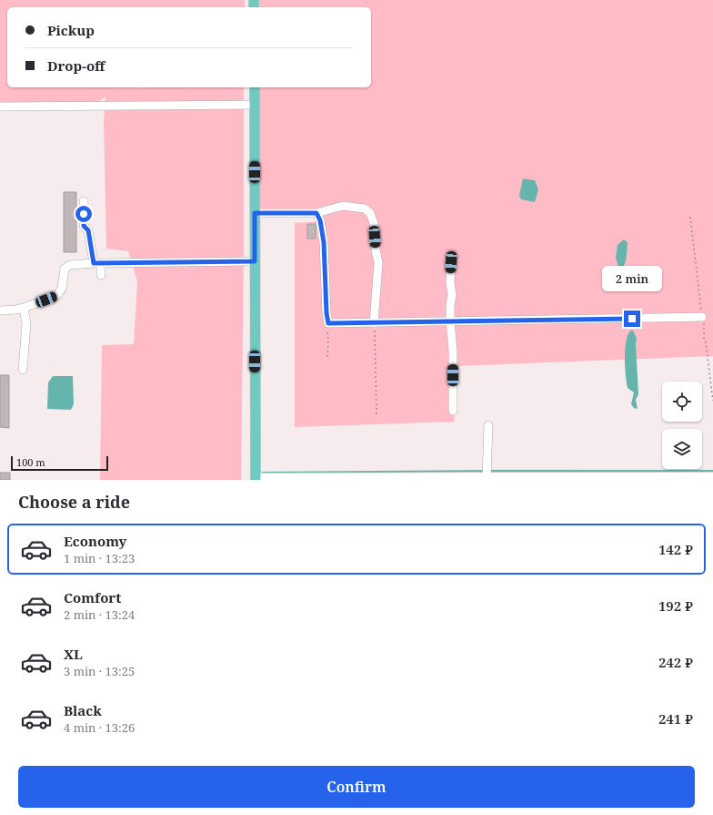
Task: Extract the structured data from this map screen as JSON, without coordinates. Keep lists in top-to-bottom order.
{
  "scale_bar": "100 m",
  "page": {
    "banner": ["Pickup", "Drop-off"],
    "bubble": "2 min",
    "scale": "100 m",
    "heading": "Choose a ride",
    "list": [
      {
        "name": "Economy",
        "note": "1 min · 13:23",
        "value": "142 ₽"
      },
      {
        "name": "Comfort",
        "note": "2 min · 13:24",
        "value": "192 ₽"
      },
      {
        "name": "XL",
        "note": "3 min · 13:25",
        "value": "242 ₽"
      },
      {
        "name": "Black",
        "note": "4 min · 13:26",
        "value": "241 ₽"
      }
    ],
    "buttons": "Confirm"
  }
}
